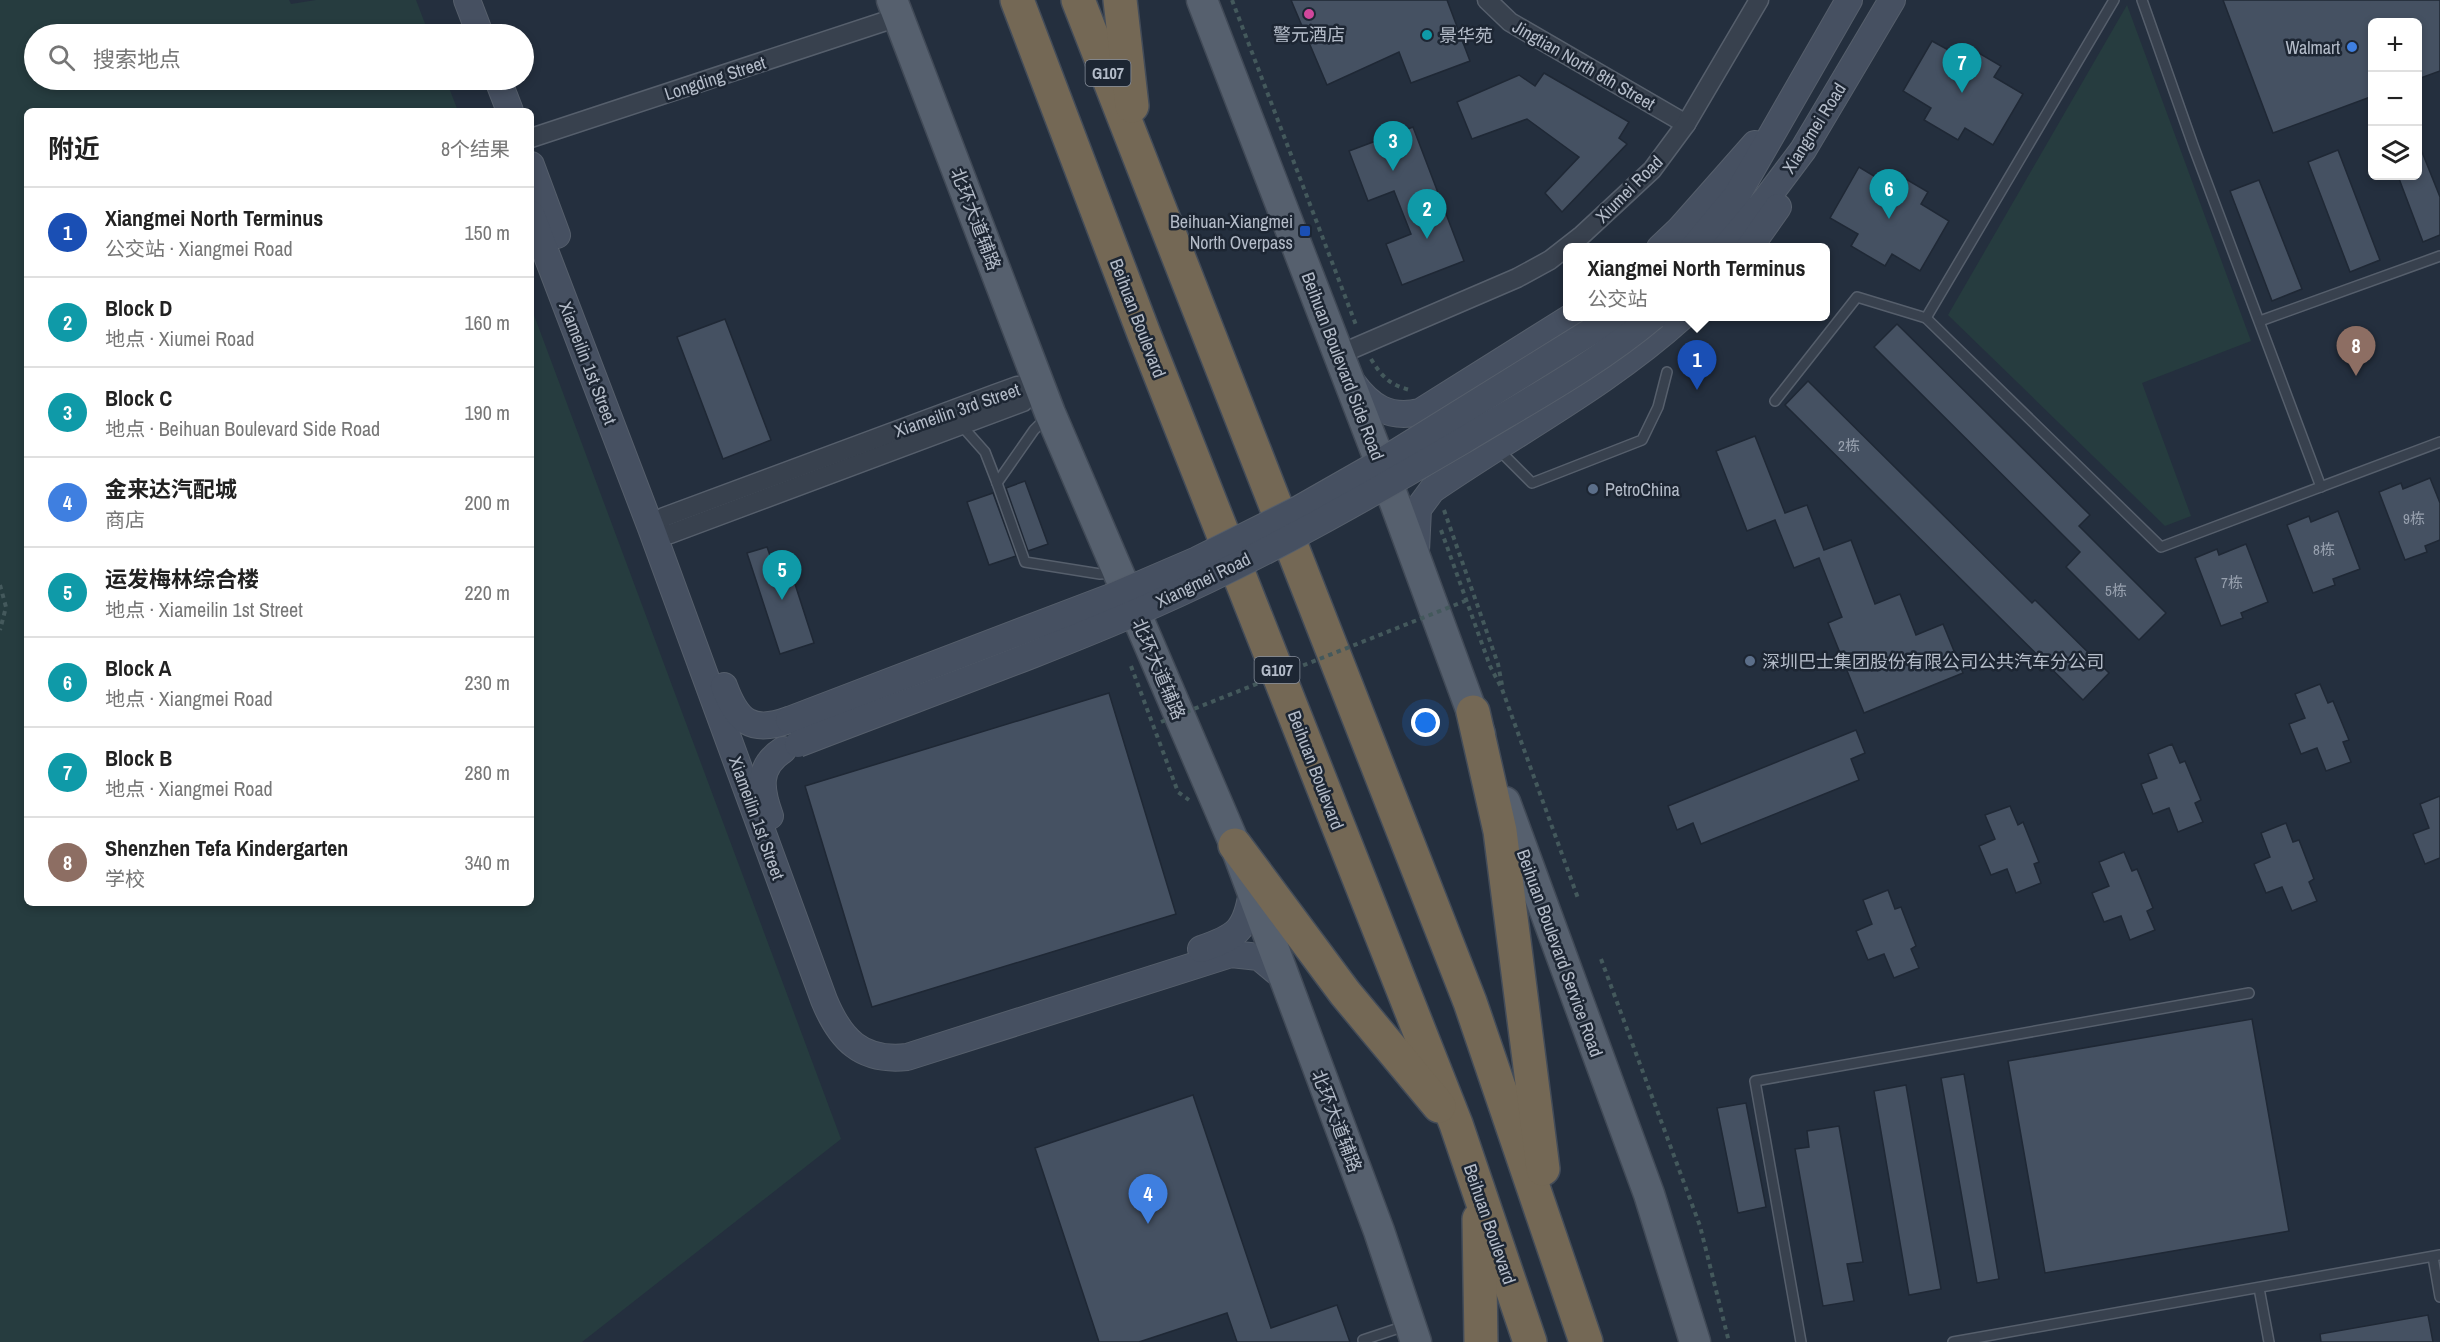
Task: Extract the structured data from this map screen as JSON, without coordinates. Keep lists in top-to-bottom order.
{
  "streets": {
    "highway": ["G107", "Beihuan Boulevard"],
    "main road": [
      "Xiangmei Road",
      "北环大道辅路",
      "Xiameilin 1st Street",
      "Beihuan Boulevard Side Road",
      "Beihuan Boulevard Service Road"
    ],
    "street": [
      "Jingtian North 8th Street",
      "Longding Street",
      "Xiumei Road",
      "Xiameilin 3rd Street"
    ]
  },
  "crossings": [
    ["Jingtian North 8th Street", "Xiumei Road"],
    ["Longding Street", "北环大道辅路"],
    ["Xiangmei Road", "Xiameilin 1st Street"],
    ["Xiumei Road", "Beihuan Boulevard Side Road"],
    ["北环大道辅路", "Xiameilin 3rd Street"],
    ["Xiameilin 1st Street", "Xiameilin 3rd Street"],
    ["Beihuan Boulevard Side Road", "Beihuan Boulevard Service Road"]
  ],
  "places": {
    "other": [
      "警元酒店",
      "景华苑",
      "Walmart",
      "PetroChina",
      "深圳巴士集团股份有限公司公共汽车分公司"
    ],
    "transit": ["Beihuan-Xiangmei North Overpass"]
  },
  "house_numbers": [
    "2栋",
    "9栋",
    "8栋",
    "7栋",
    "5栋"
  ],
  "page": {
    "map_buttons": ["+", "−"],
    "search": "搜索地点",
    "pins": [
      "7",
      "3",
      "6",
      "2",
      "8",
      "1",
      "5",
      "4"
    ],
    "heading": ["附近", "8个结果"],
    "list": [
      {
        "mark": "1",
        "name": "Xiangmei North Terminus",
        "note": "公交站 · Xiangmei Road",
        "value": "150 m"
      },
      {
        "mark": "2",
        "name": "Block D",
        "note": "地点 · Xiumei Road",
        "value": "160 m"
      },
      {
        "mark": "3",
        "name": "Block C",
        "note": "地点 · Beihuan Boulevard Side Road",
        "value": "190 m"
      },
      {
        "mark": "4",
        "name": "金来达汽配城",
        "note": "商店",
        "value": "200 m"
      },
      {
        "mark": "5",
        "name": "运发梅林综合楼",
        "note": "地点 · Xiameilin 1st Street",
        "value": "220 m"
      },
      {
        "mark": "6",
        "name": "Block A",
        "note": "地点 · Xiangmei Road",
        "value": "230 m"
      },
      {
        "mark": "7",
        "name": "Block B",
        "note": "地点 · Xiangmei Road",
        "value": "280 m"
      },
      {
        "mark": "8",
        "name": "Shenzhen Tefa Kindergarten",
        "note": "学校",
        "value": "340 m"
      }
    ],
    "popup": ["Xiangmei North Terminus", "公交站"]
  }
}
